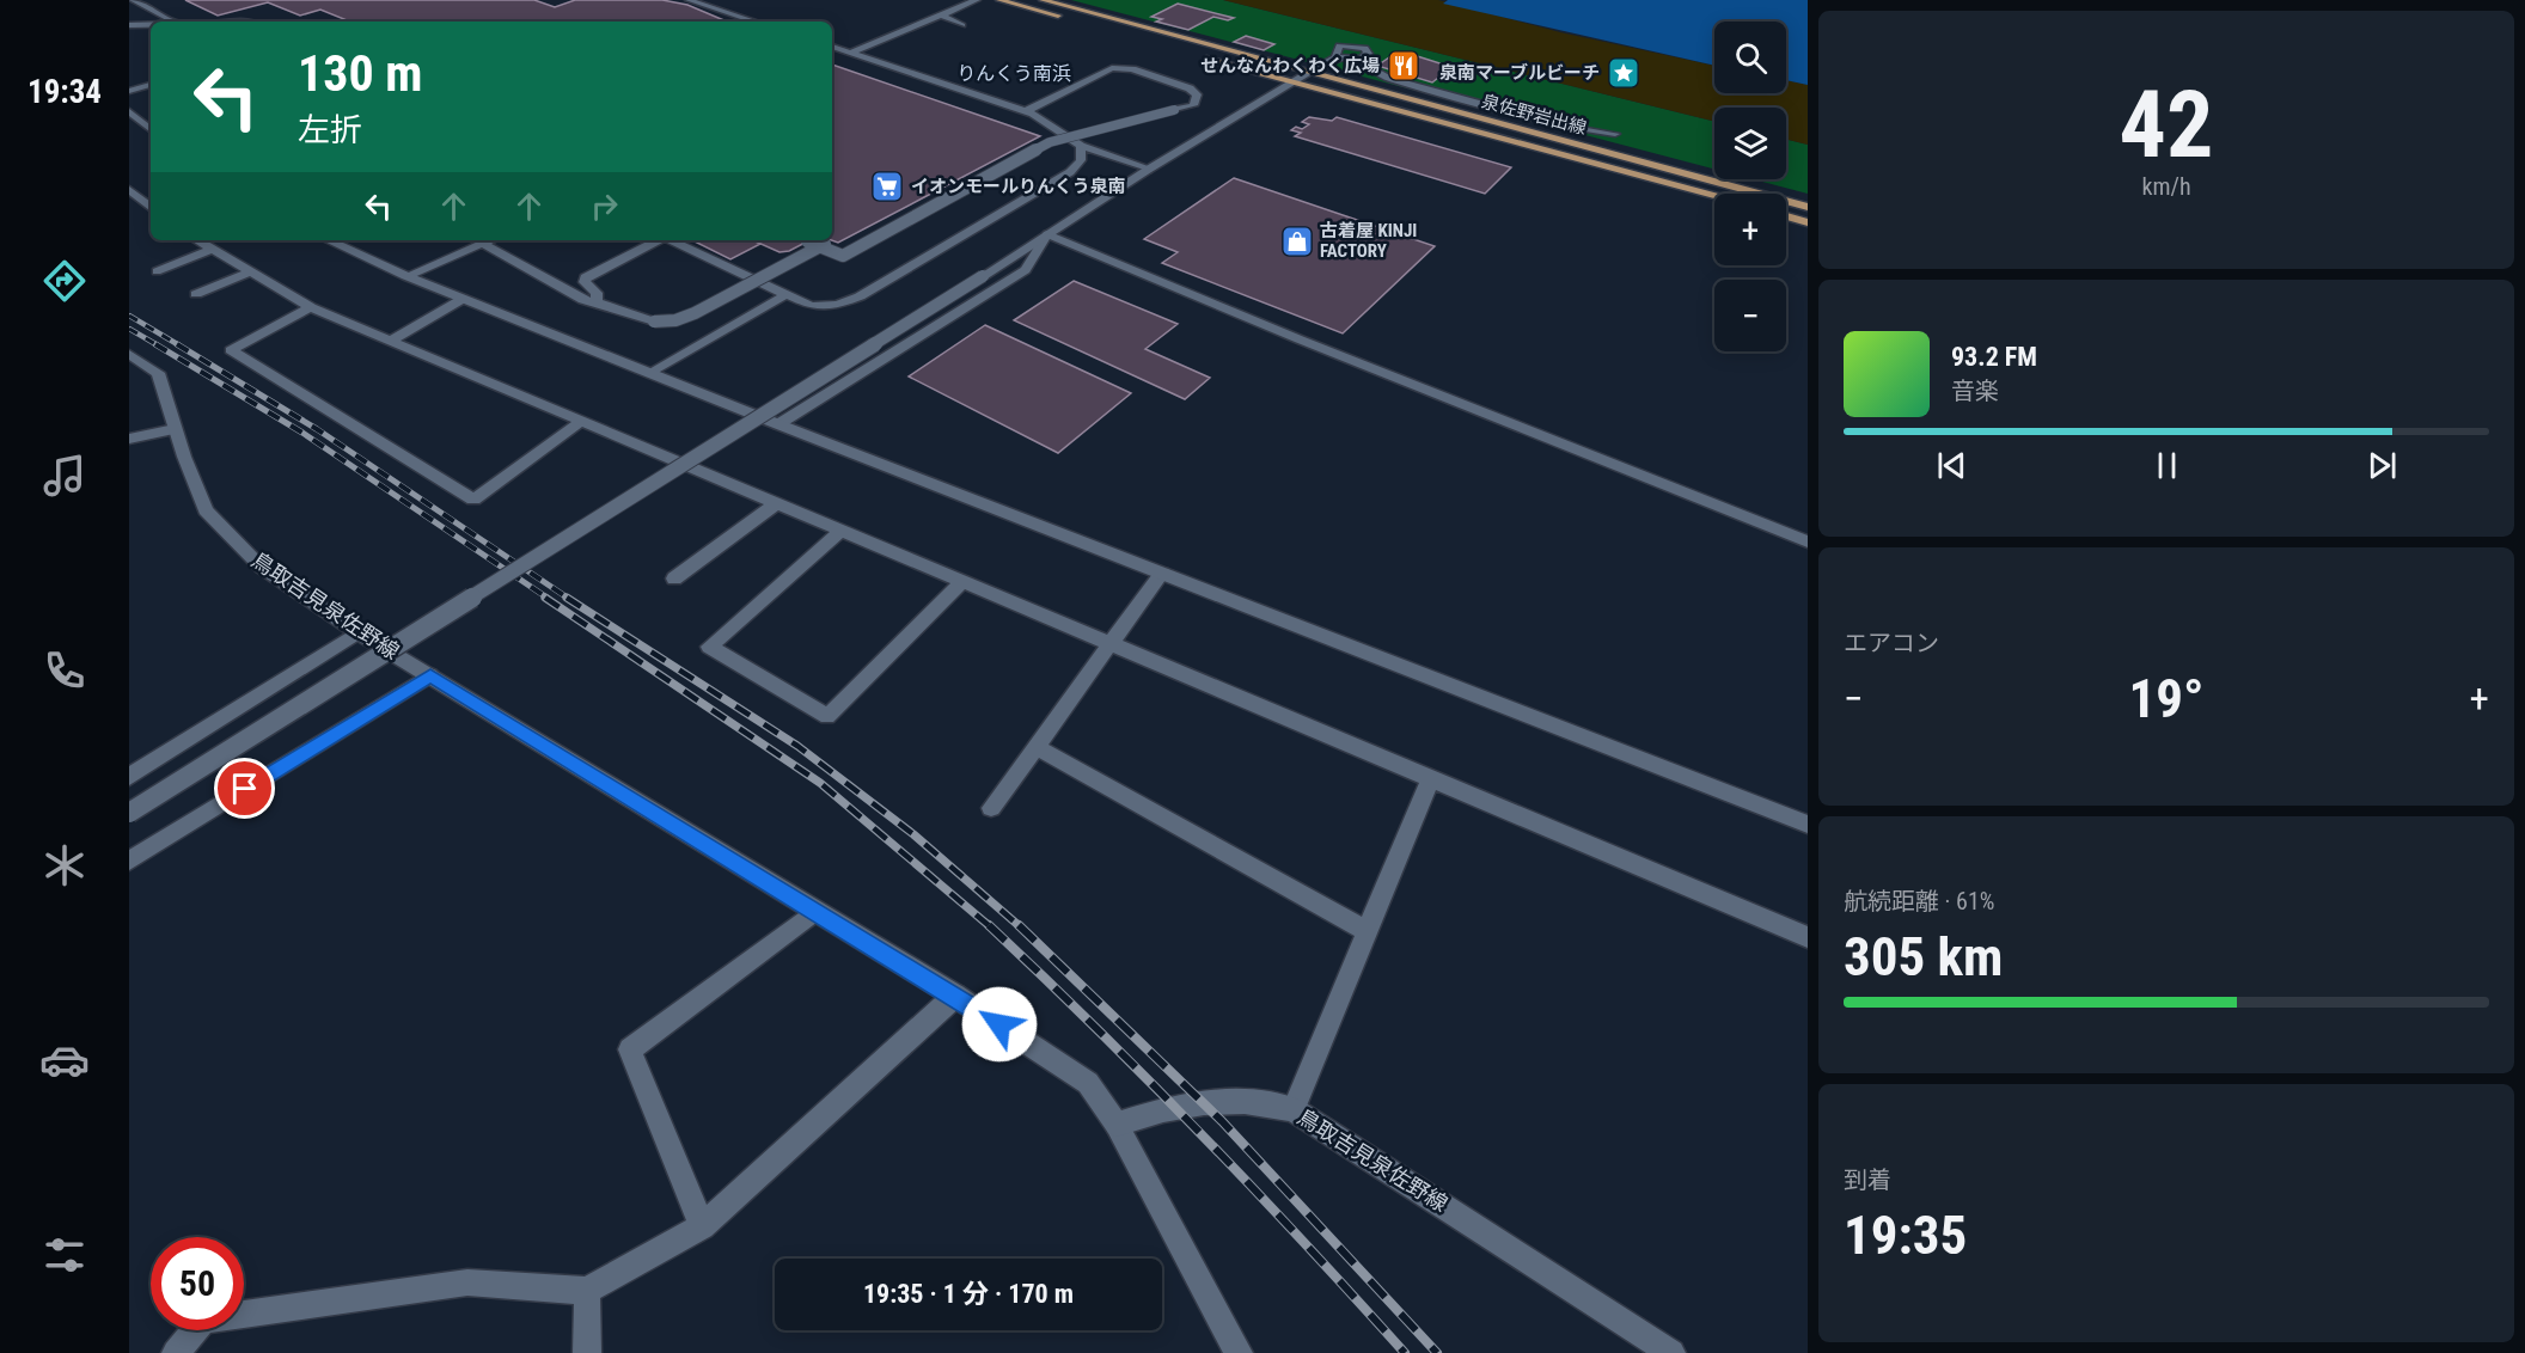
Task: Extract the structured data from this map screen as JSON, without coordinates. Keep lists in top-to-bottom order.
{
  "streets": {
    "main road": ["泉佐野岩出線"],
    "street": ["鳥取吉見泉佐野線"]
  },
  "districts": ["りんくう南浜"],
  "places": {
    "restaurant": ["せんなんわくわく広場"],
    "place": ["泉南マーブルビーチ"],
    "supermarket": ["イオンモールりんくう泉南"],
    "shop": ["古着屋 KINJI FACTORY"]
  },
  "page": {
    "tabs": "19:34",
    "tile": [
      ["42", "km/h"],
      "エアコン",
      ["航続距離 · 61%", "305 km"],
      ["到着", "19:35"]
    ],
    "map_buttons": ["+", "−"],
    "turn": ["130 m", "左折"],
    "song": ["93.2 FM", "音楽"],
    "heat": ["−", "19°", "+"],
    "limit": "50",
    "trip": "19:35 · 1 分 · 170 m"
  }
}
